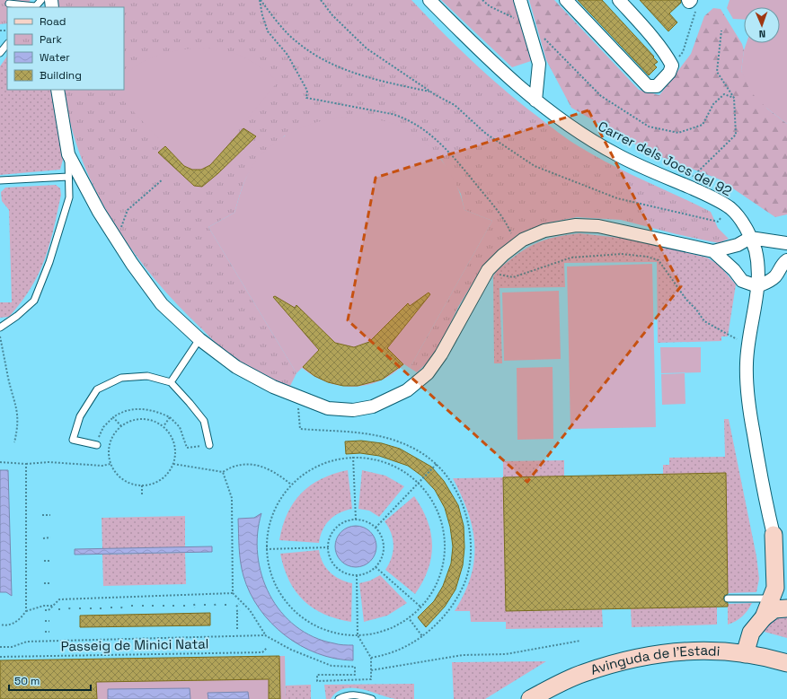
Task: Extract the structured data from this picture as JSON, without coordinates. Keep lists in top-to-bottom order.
{
  "streets": {
    "street": ["Carrer dels Jocs del 92", "Avinguda de l'Estadi"],
    "path": ["Passeig de Minici Natal"]
  },
  "legend": [
    "Road",
    "Park",
    "Water",
    "Building"
  ],
  "scale_bar": "50 m",
  "north": "bottom"
}
